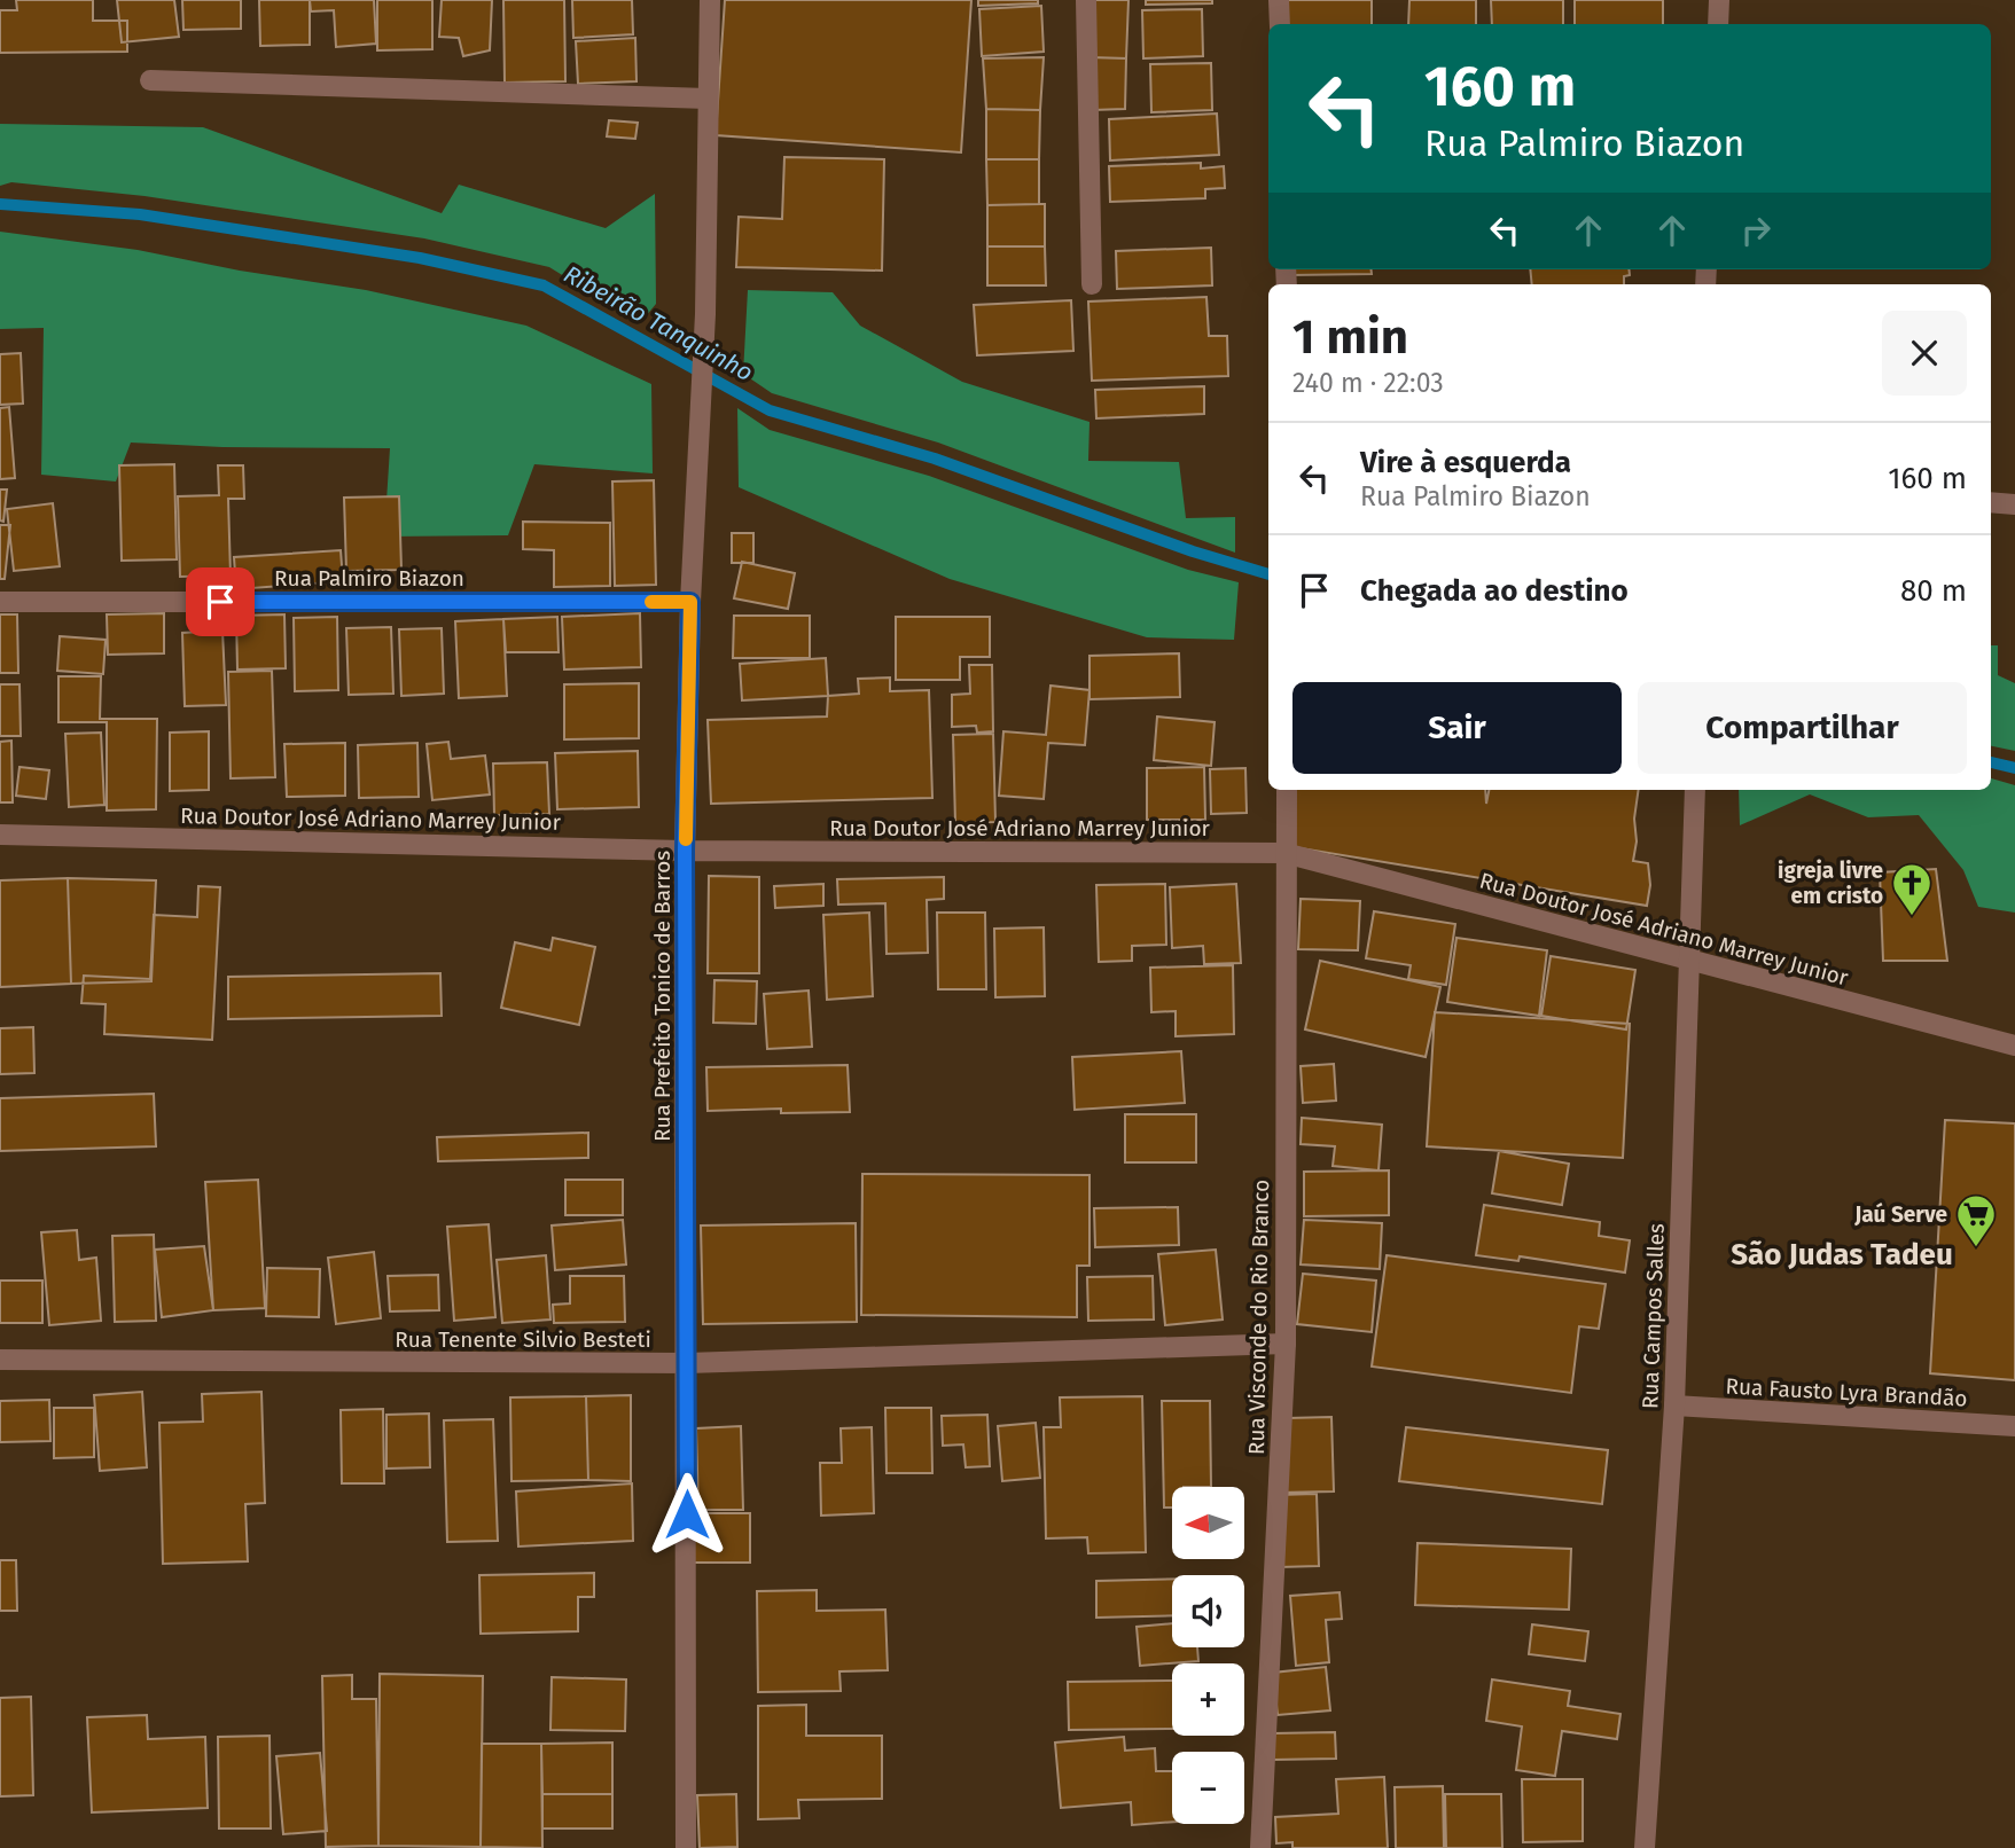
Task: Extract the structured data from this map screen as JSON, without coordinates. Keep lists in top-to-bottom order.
{
  "streets": {
    "street": [
      "Rua Palmiro Biazon",
      "Rua Doutor José Adriano Marrey Junior",
      "Rua Prefeito Tonico de Barros",
      "Rua Campos Salles",
      "Rua Visconde do Rio Branco",
      "Rua Tenente Silvio Besteti",
      "Rua Fausto Lyra Brandão"
    ]
  },
  "crossings": [
    ["Rua Palmiro Biazon", "Rua Prefeito Tonico de Barros"],
    ["Rua Doutor José Adriano Marrey Junior", "Rua Prefeito Tonico de Barros"],
    ["Rua Doutor José Adriano Marrey Junior", "Rua Campos Salles"],
    ["Rua Doutor José Adriano Marrey Junior", "Rua Visconde do Rio Branco"],
    ["Rua Prefeito Tonico de Barros", "Rua Tenente Silvio Besteti"],
    ["Rua Campos Salles", "Rua Fausto Lyra Brandão"],
    ["Rua Visconde do Rio Branco", "Rua Tenente Silvio Besteti"]
  ],
  "districts": ["São Judas Tadeu"],
  "water": ["Ribeirão Tanquinho"],
  "places": {
    "church": ["igreja livre em cristo"],
    "supermarket": ["Jaú Serve"]
  },
  "north": "left",
  "page": {
    "turn": ["160 m", "Rua Palmiro Biazon"],
    "heading": ["1 min", "240 m · 22:03"],
    "list": [
      {
        "name": "Vire à esquerda",
        "note": "Rua Palmiro Biazon",
        "value": "160 m"
      },
      {
        "name": "Chegada ao destino",
        "value": "80 m"
      }
    ],
    "buttons": ["Sair", "Compartilhar"],
    "map_buttons": ["+", "−"]
  }
}
